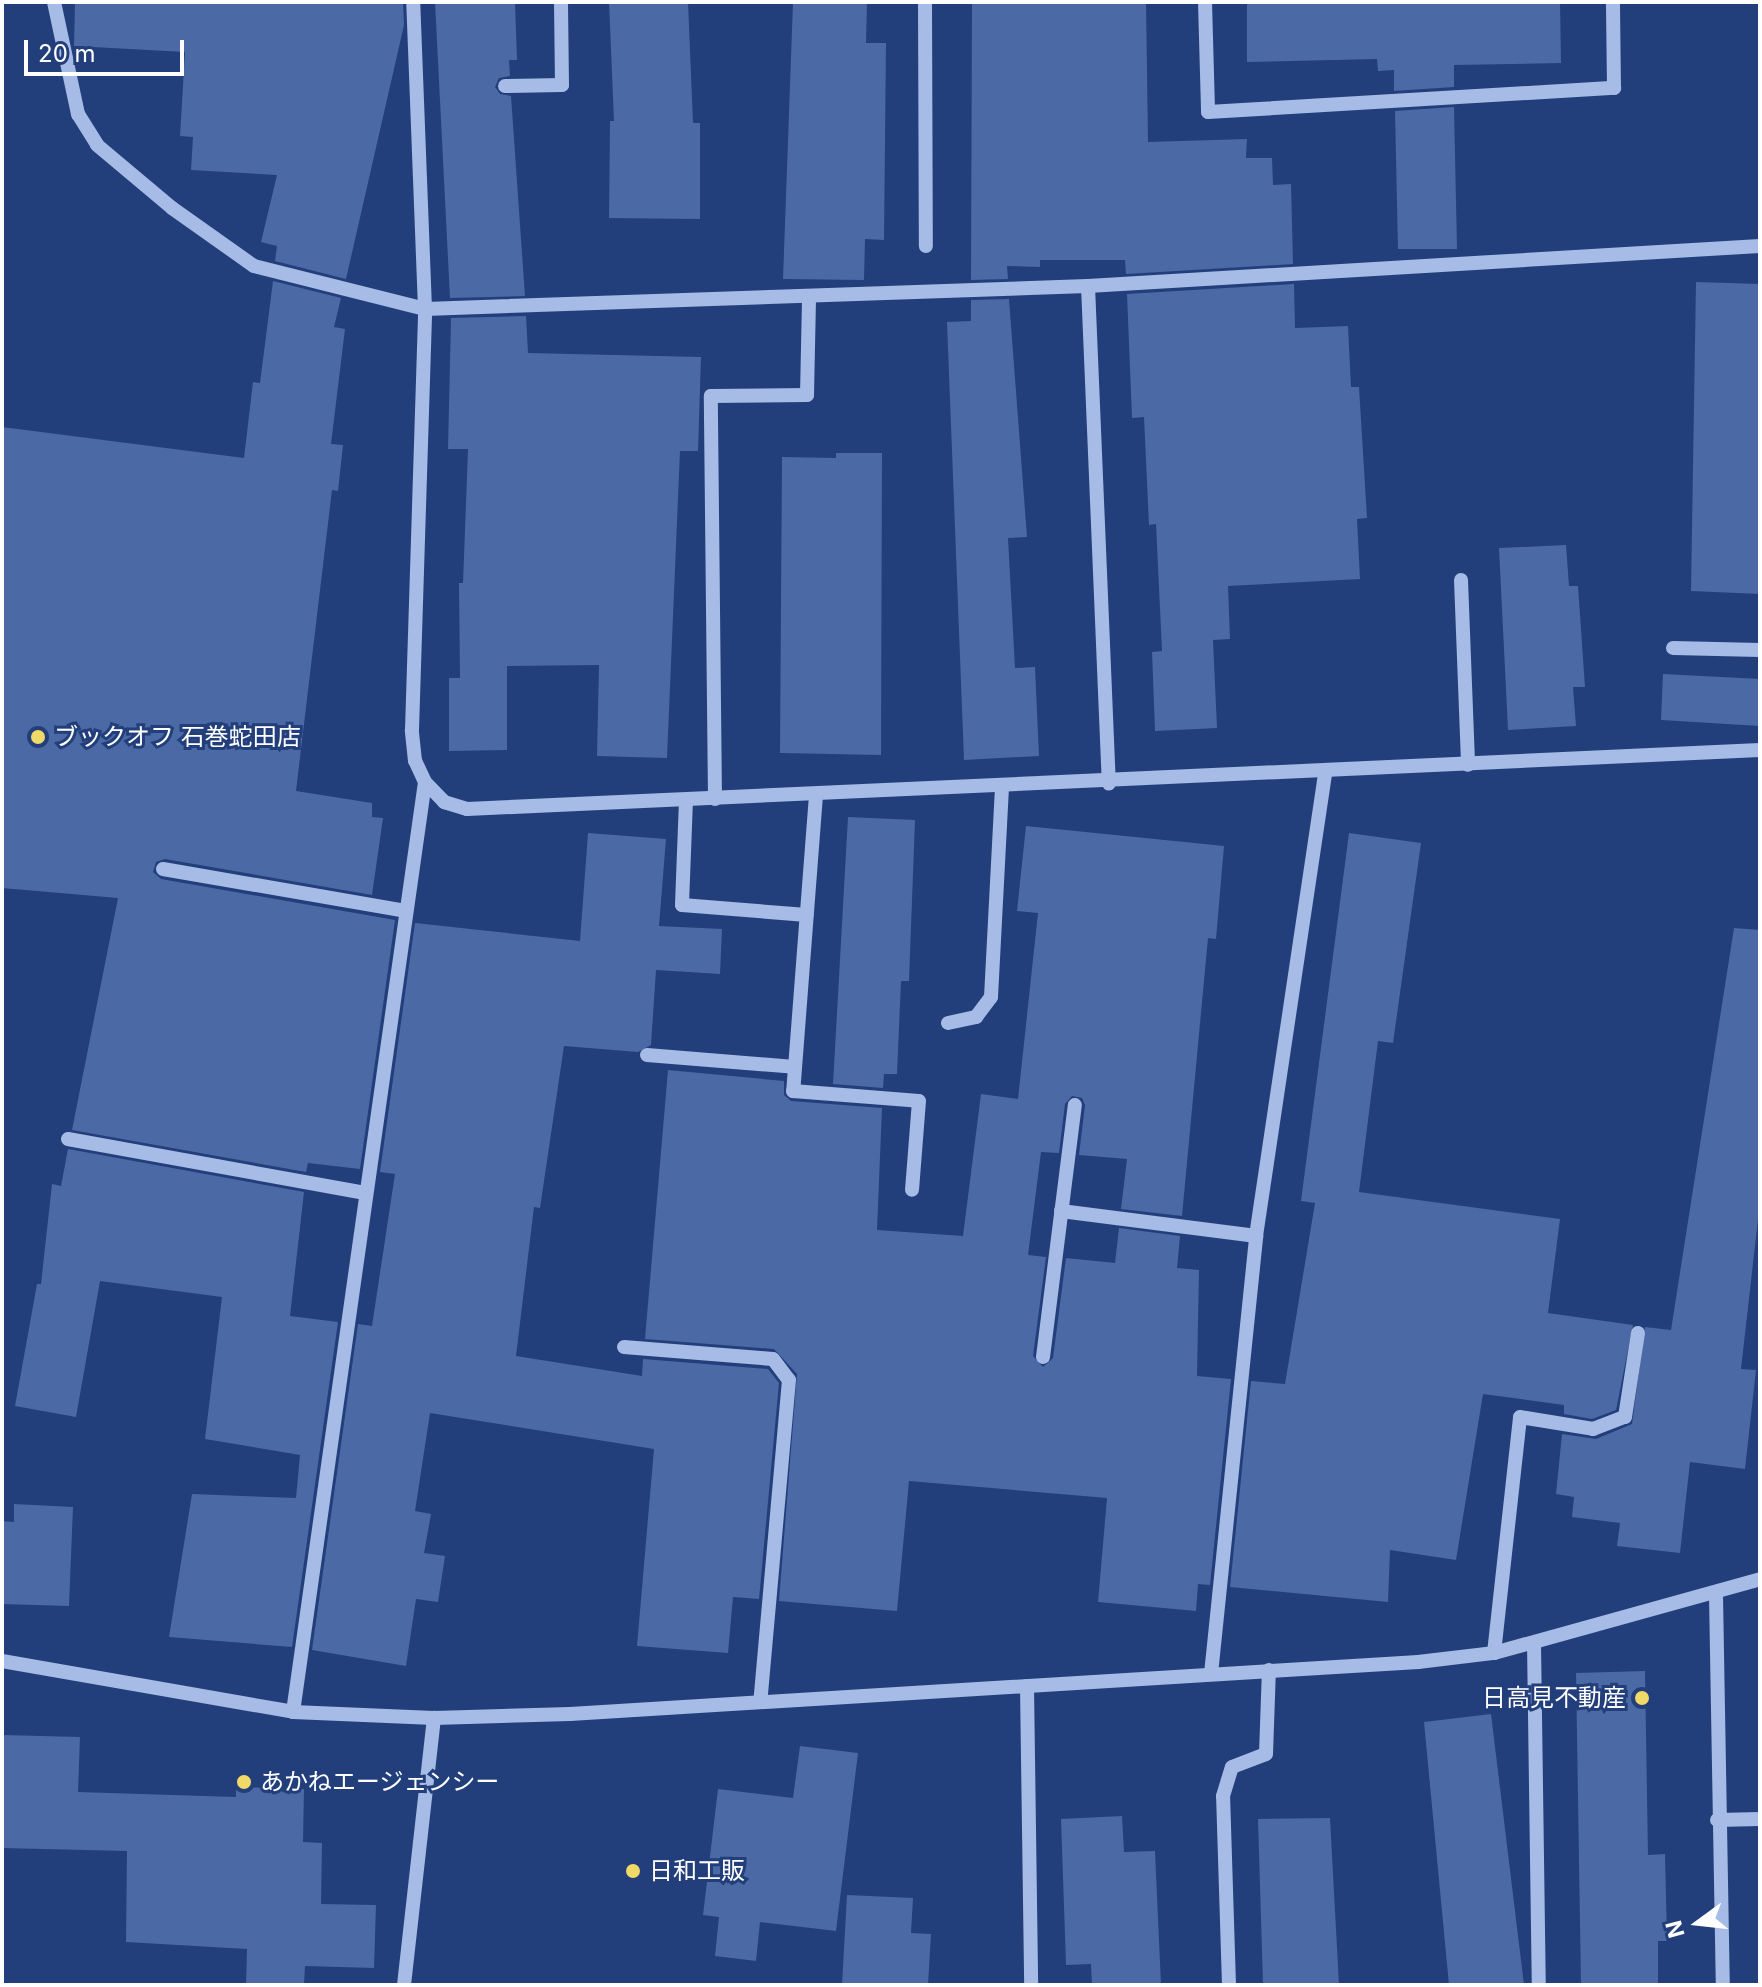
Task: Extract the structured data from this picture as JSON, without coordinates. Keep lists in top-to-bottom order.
{
  "places": [
    "ブックオフ 石巻蛇田店",
    "日高見不動産",
    "あかねエージェンシー",
    "日和工販"
  ],
  "scale_bar": "20 m",
  "north": "left"
}
